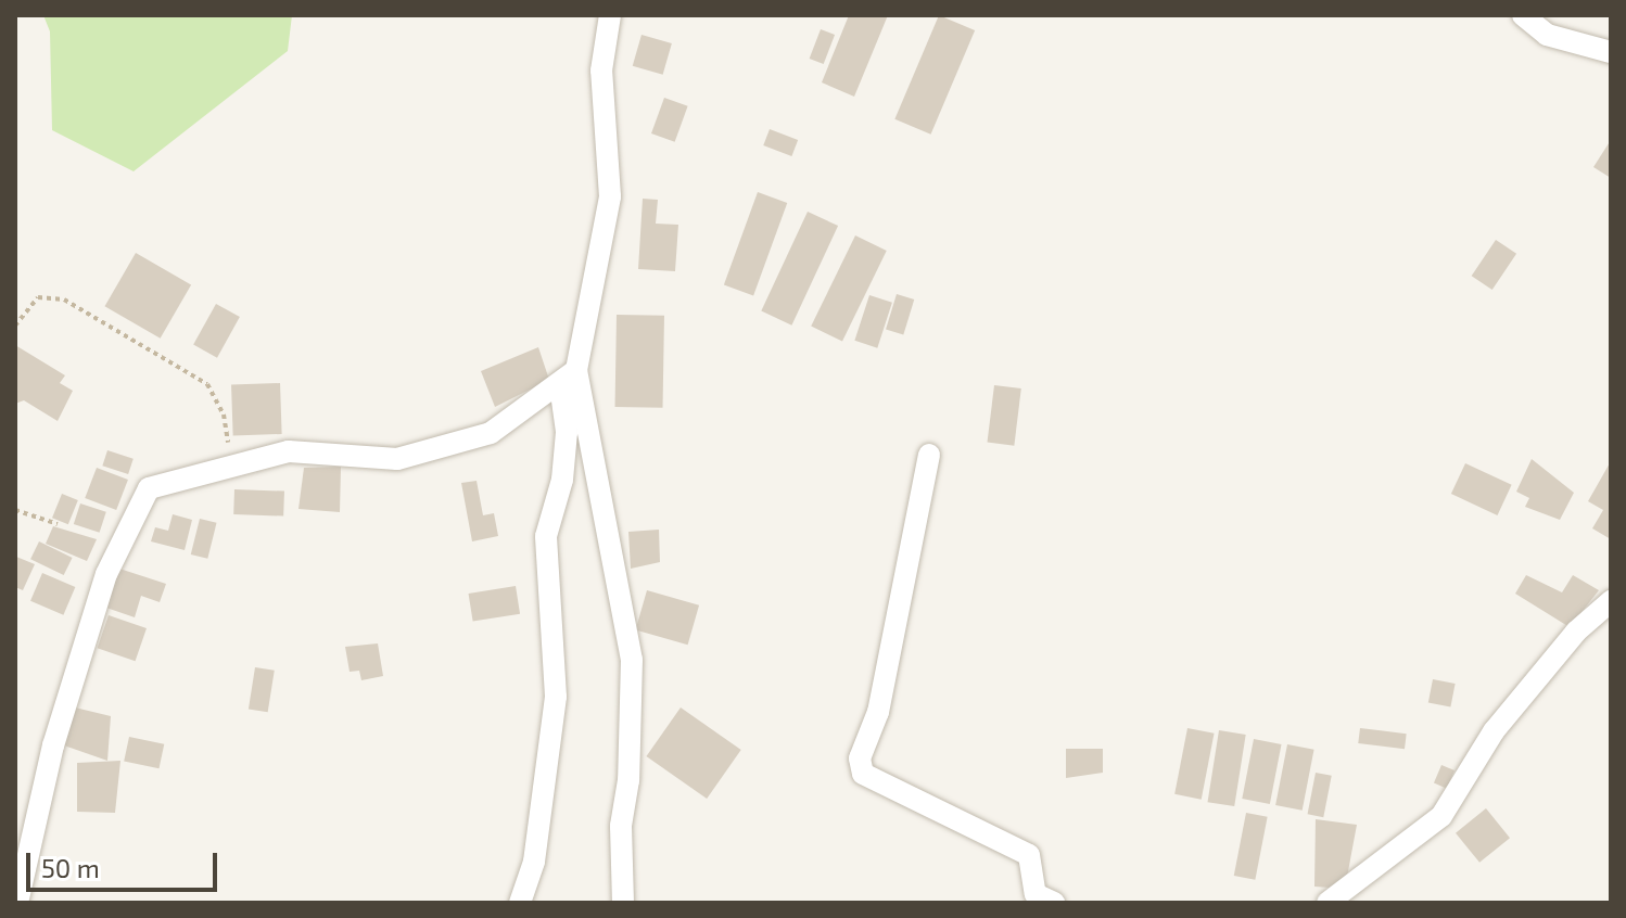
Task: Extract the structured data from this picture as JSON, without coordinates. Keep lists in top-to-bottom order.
{
  "scale_bar": "50 m"
}
